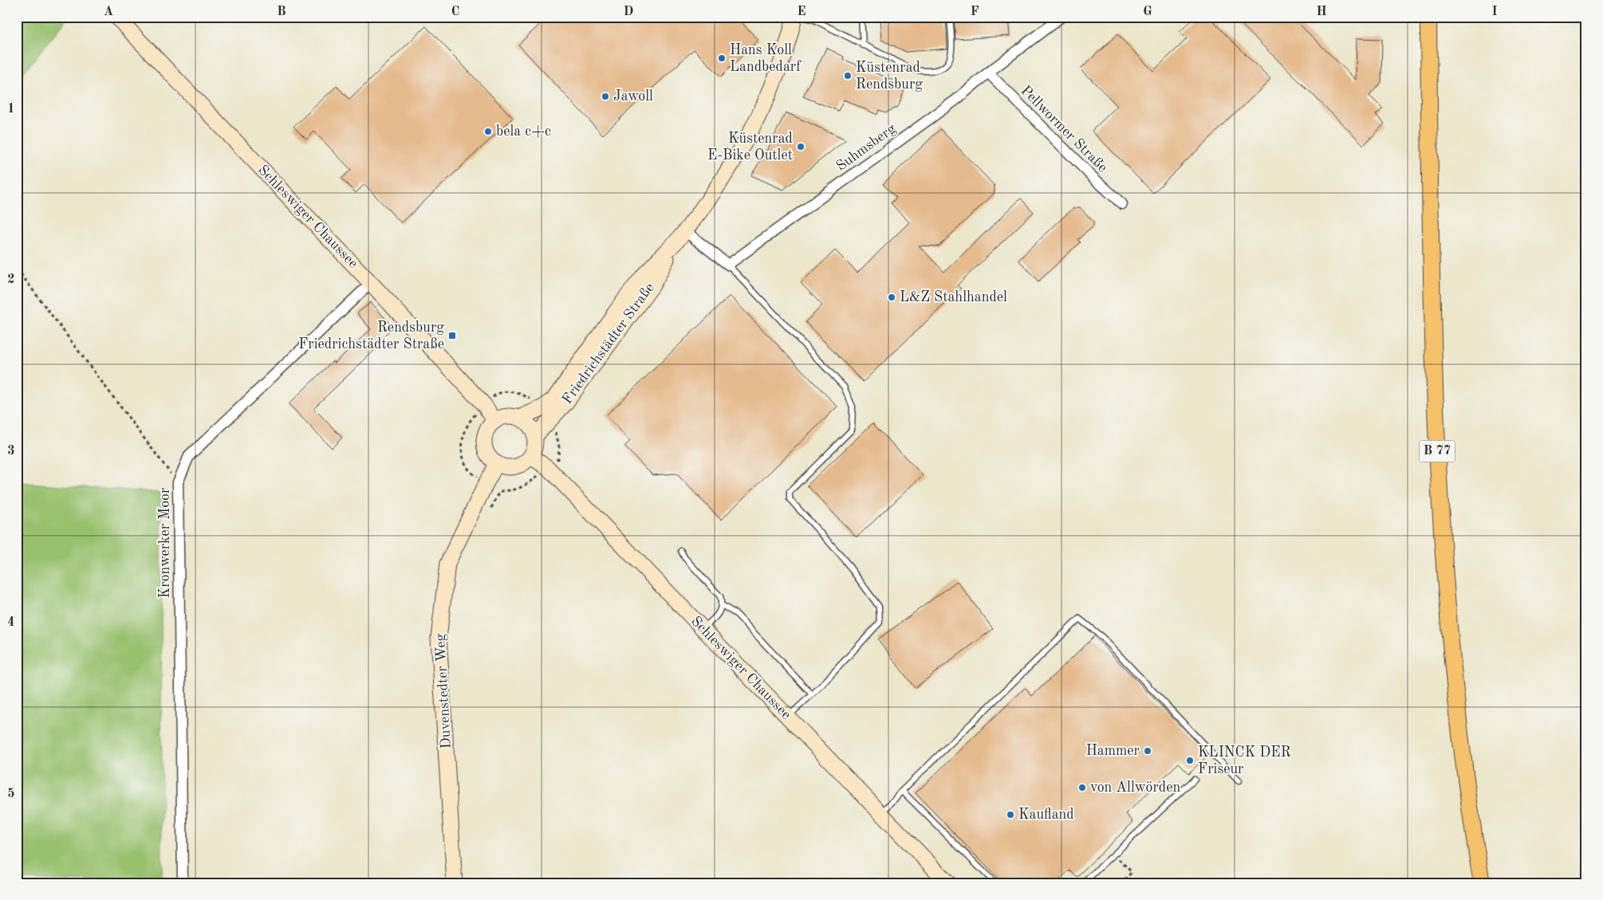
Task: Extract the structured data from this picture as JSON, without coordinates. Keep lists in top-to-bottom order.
{
  "streets": {
    "main road": [
      "Schleswiger Chaussee",
      "Friedrichstädter Straße",
      "B 77",
      "Duvenstedter Weg"
    ],
    "street": ["Pellwormer Straße", "Suhmsberg", "Kronwerker Moor"]
  },
  "crossings": [
    ["Pellwormer Straße", "Suhmsberg"],
    ["Schleswiger Chaussee", "Friedrichstädter Straße"],
    ["Schleswiger Chaussee", "Kronwerker Moor"],
    ["Schleswiger Chaussee", "Duvenstedter Weg"],
    ["Friedrichstädter Straße", "Duvenstedter Weg"]
  ],
  "places": {
    "other": [
      "Hans Koll Landbedarf",
      "Küstenrad Rendsburg",
      "Jawoll",
      "bela c+c",
      "Küstenrad E-Bike Outlet",
      "L&Z Stahlhandel",
      "Hammer",
      "KLINCK DER Friseur",
      "von Allwörden",
      "Kaufland"
    ],
    "transit": ["Rendsburg Friedrichstädter Straße"]
  },
  "grid": {
    "columns": [
      "A",
      "B",
      "C",
      "D",
      "E",
      "F",
      "G",
      "H",
      "I"
    ],
    "rows": [
      "1",
      "2",
      "3",
      "4",
      "5"
    ]
  }
}
